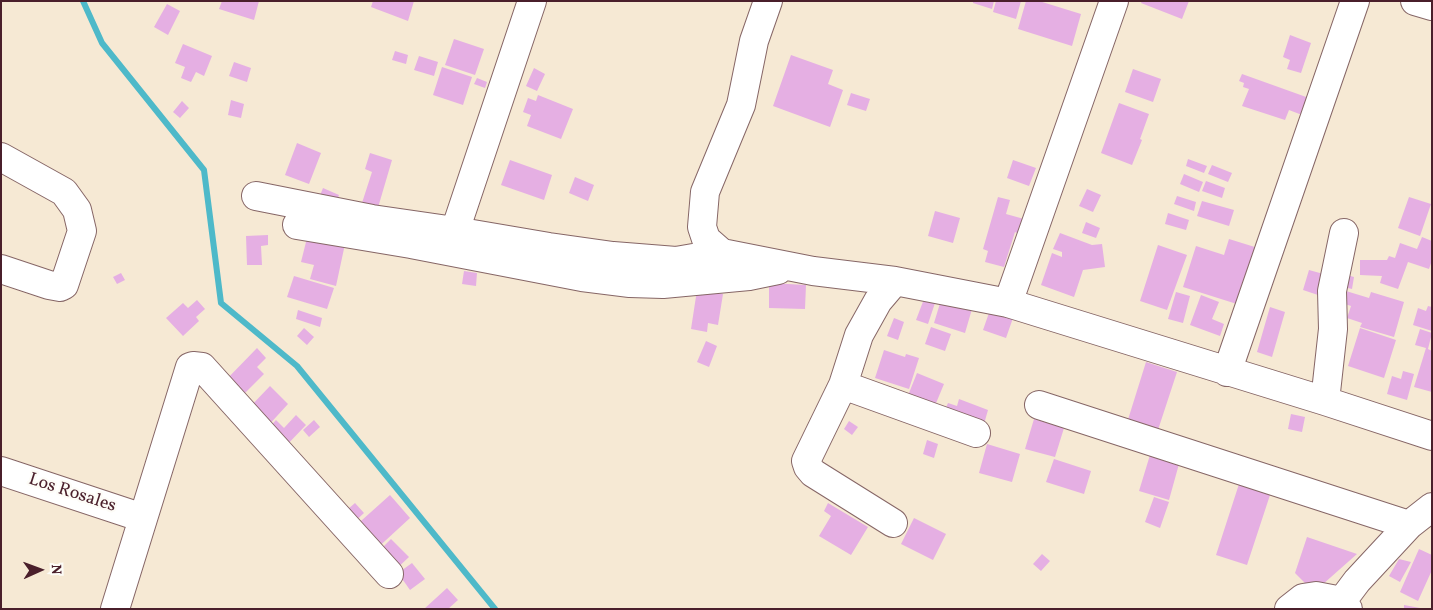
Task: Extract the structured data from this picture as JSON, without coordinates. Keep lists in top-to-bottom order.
{
  "streets": {
    "street": ["Los Rosales"]
  },
  "north": "right"
}
